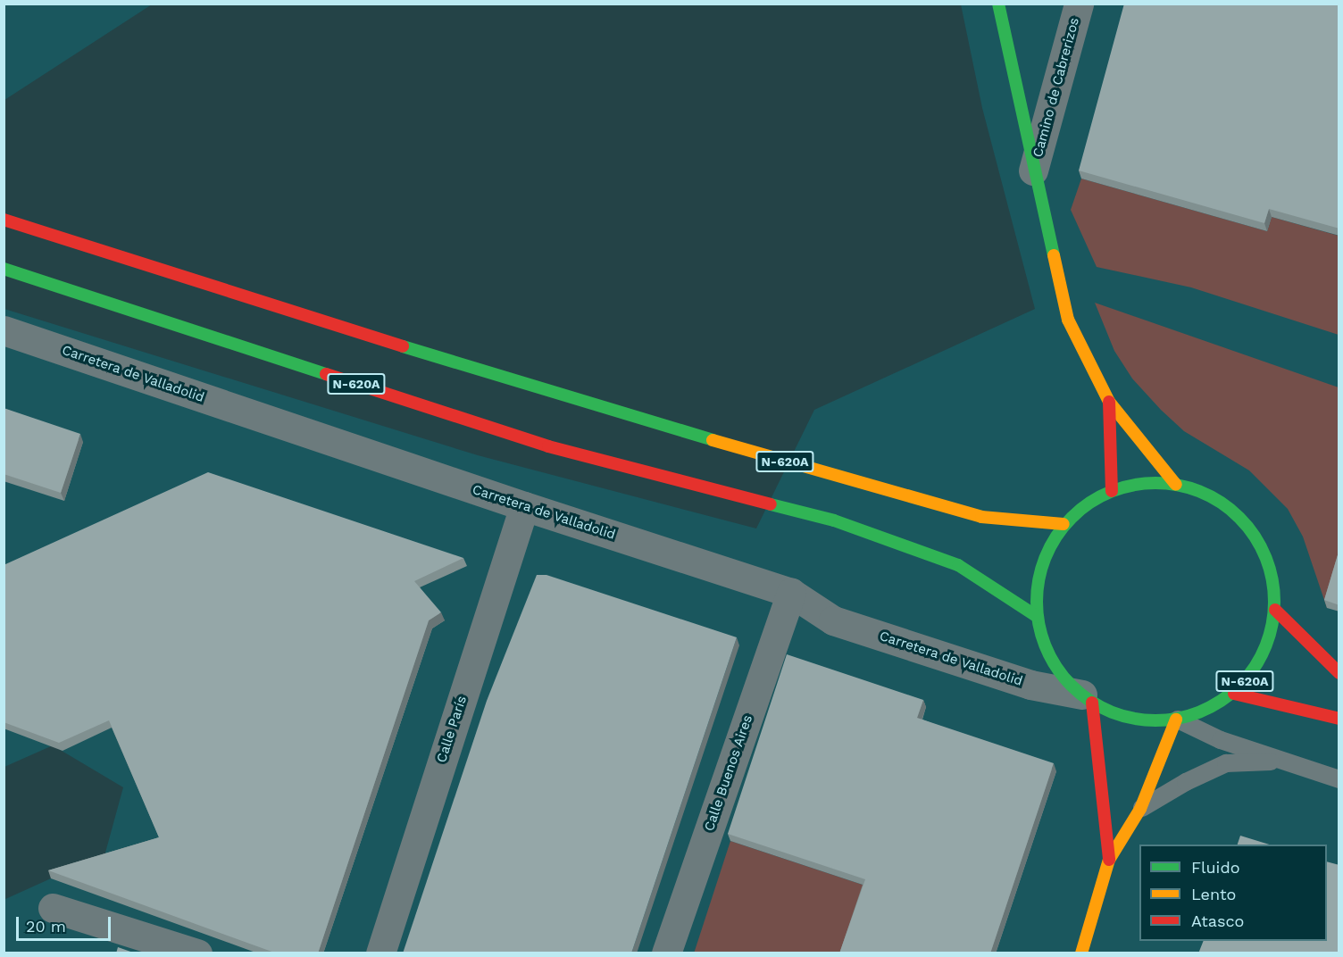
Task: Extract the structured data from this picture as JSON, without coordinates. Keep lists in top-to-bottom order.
{
  "streets": {
    "main road": ["Camino de Cabrerizos", "N-620A"],
    "street": ["Carretera de Valladolid", "Calle París", "Calle Buenos Aires"]
  },
  "crossings": [
    ["Camino de Cabrerizos", "N-620A"],
    ["Carretera de Valladolid", "N-620A"],
    ["Carretera de Valladolid", "Calle París"],
    ["Carretera de Valladolid", "Calle Buenos Aires"]
  ],
  "legend": ["Fluido", "Lento", "Atasco"],
  "scale_bar": "20 m"
}
